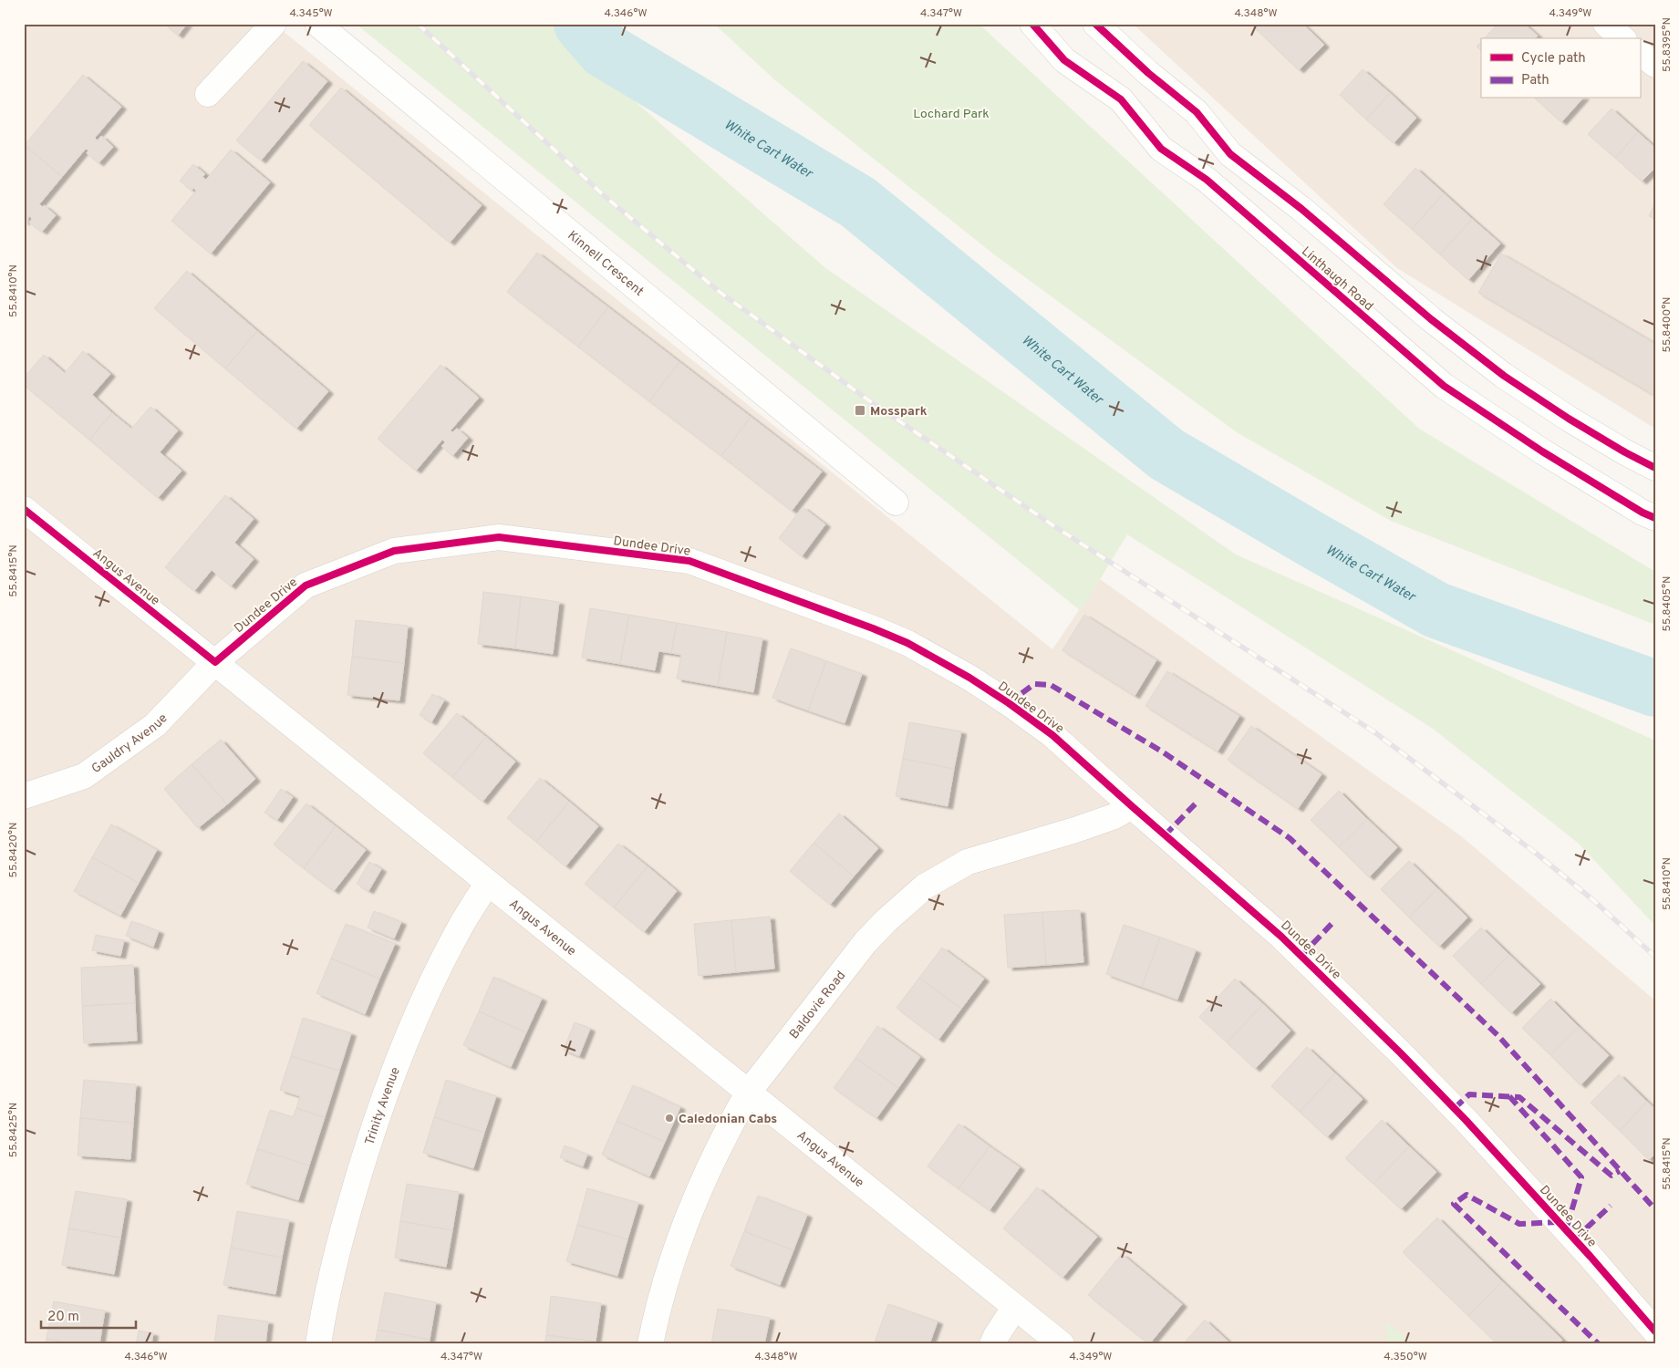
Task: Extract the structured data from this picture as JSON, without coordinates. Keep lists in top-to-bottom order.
{
  "streets": {
    "street": [
      "Kinnell Crescent",
      "Linthaugh Road",
      "Dundee Drive",
      "Angus Avenue",
      "Gauldry Avenue",
      "Baldovie Road",
      "Trinity Avenue"
    ]
  },
  "crossings": [
    ["Dundee Drive", "Angus Avenue"],
    ["Dundee Drive", "Gauldry Avenue"],
    ["Dundee Drive", "Baldovie Road"],
    ["Angus Avenue", "Gauldry Avenue"],
    ["Angus Avenue", "Baldovie Road"],
    ["Angus Avenue", "Trinity Avenue"]
  ],
  "water": ["White Cart Water"],
  "parks": ["Lochard Park"],
  "places": {
    "transit": ["Mosspark"],
    "other": ["Caledonian Cabs"]
  },
  "legend": ["Cycle path", "Path"],
  "scale_bar": "20 m",
  "coordinates": [
    "4.345°W",
    "4.346°W",
    "4.347°W",
    "4.348°W",
    "4.349°W",
    "55.8395°N",
    "55.8410°N",
    "55.8400°N",
    "55.8415°N",
    "55.8405°N",
    "55.8420°N",
    "55.8425°N",
    "4.350°W"
  ]
}
